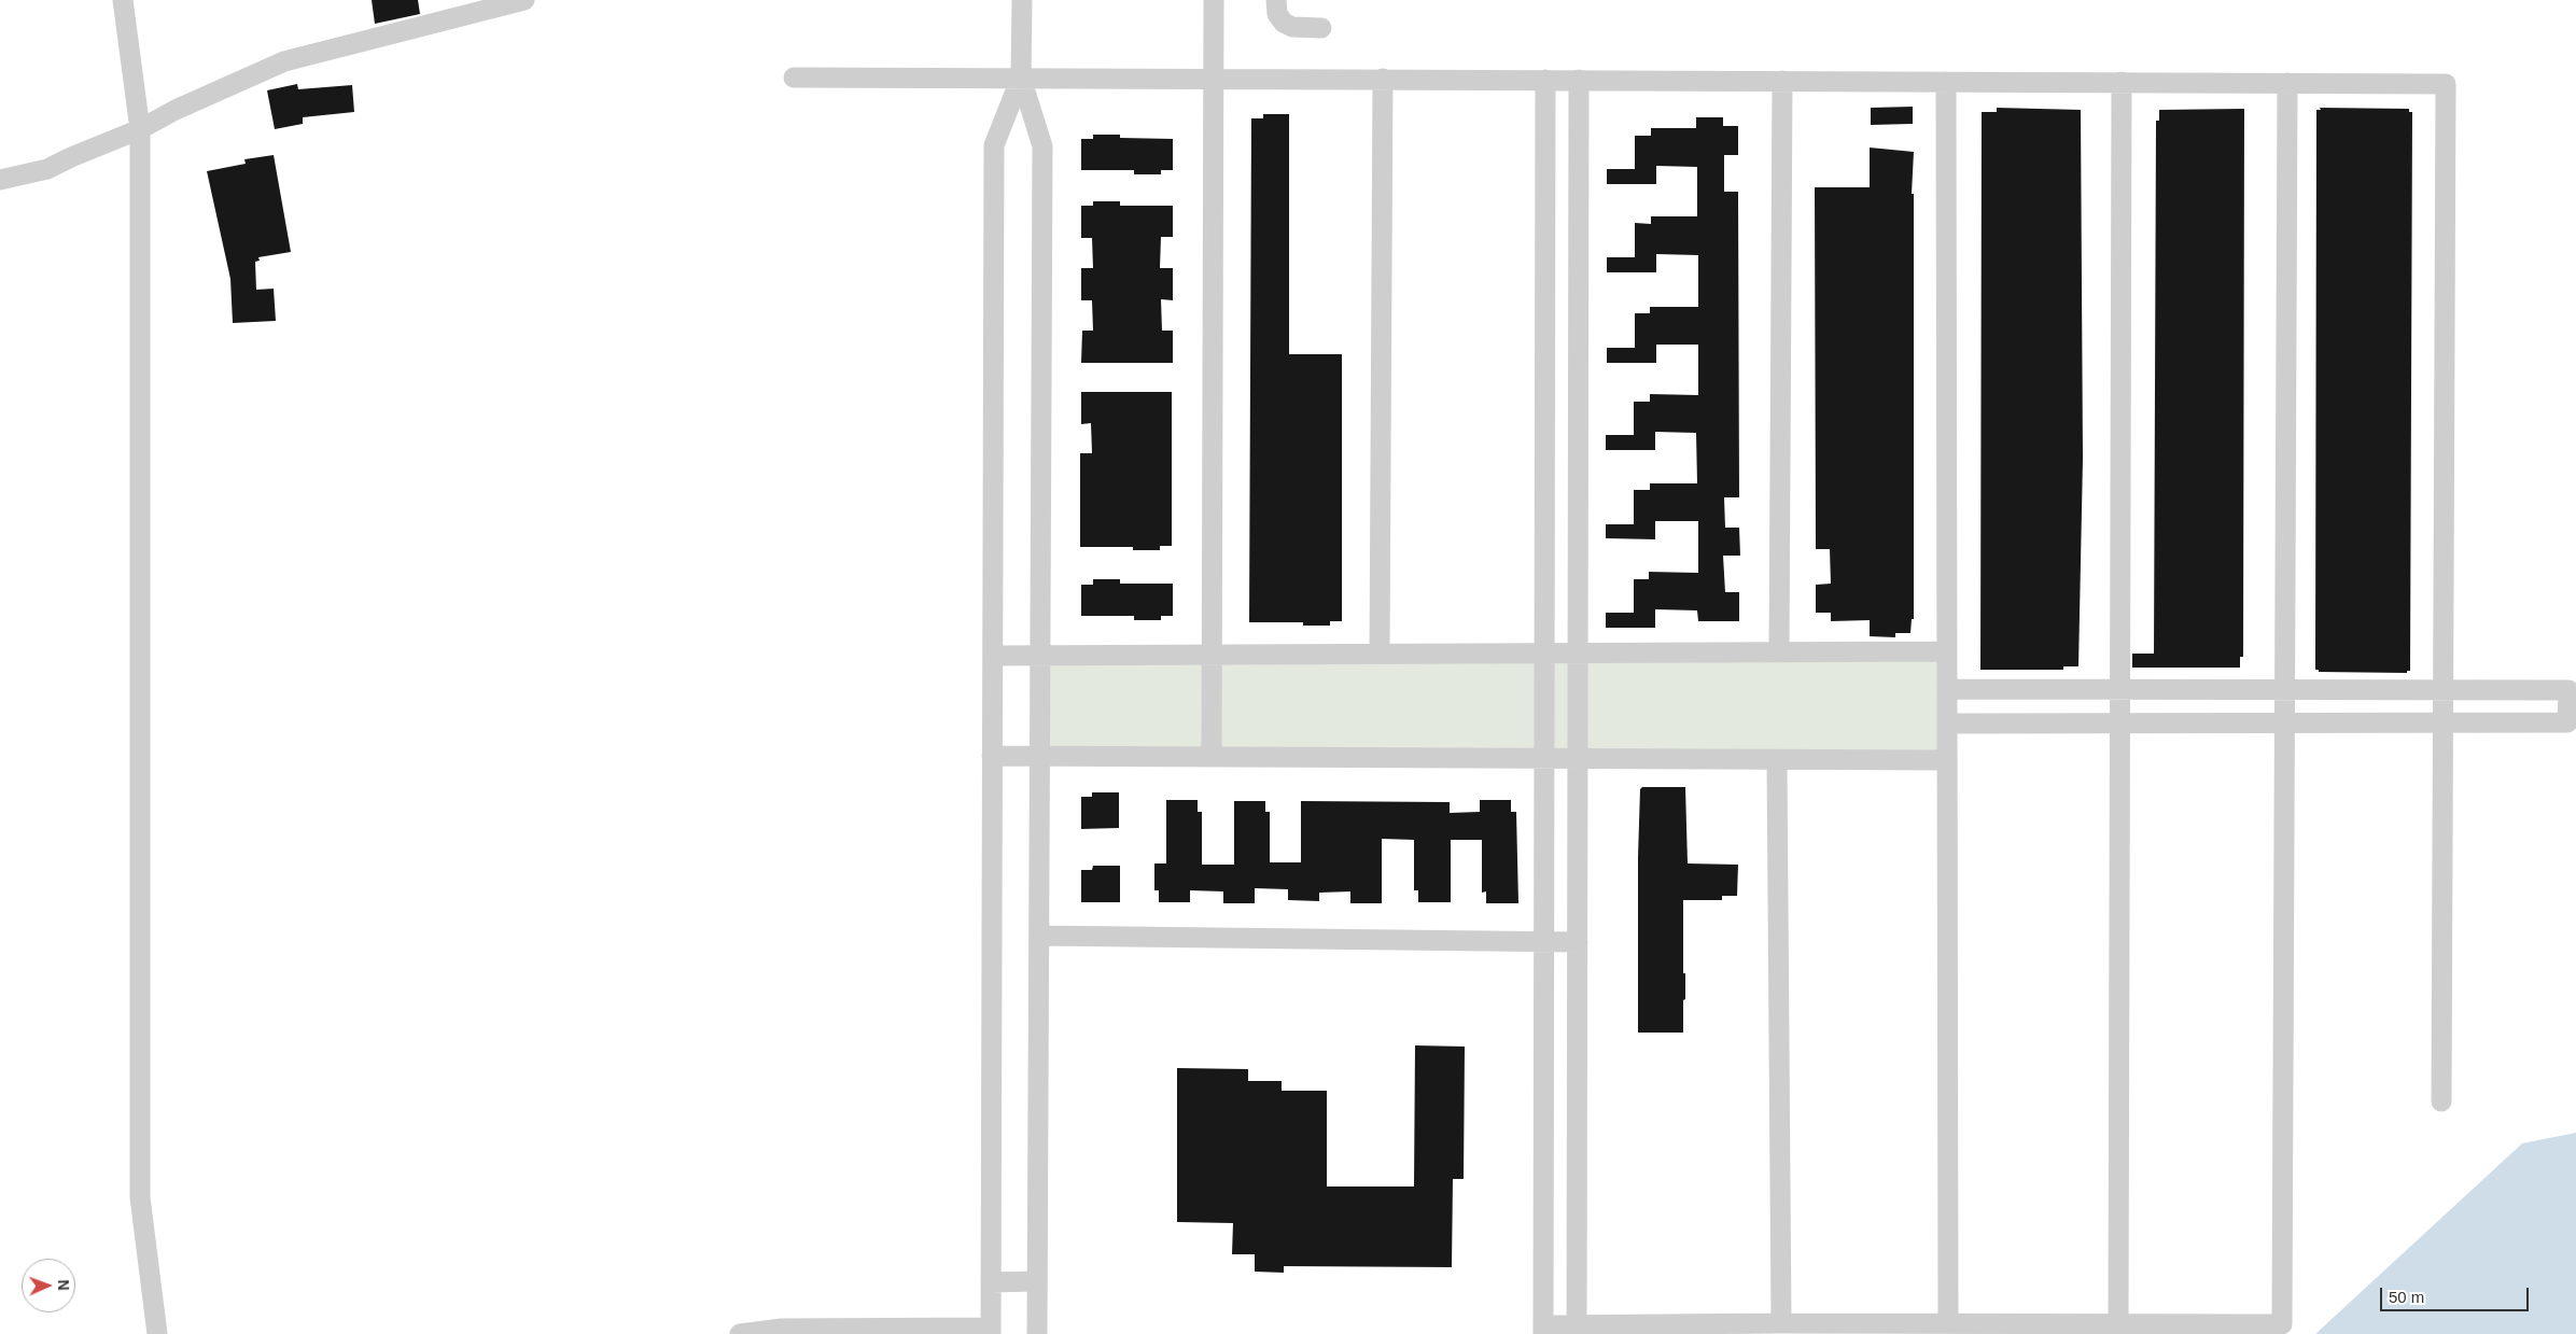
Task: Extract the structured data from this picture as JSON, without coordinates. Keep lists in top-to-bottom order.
{
  "scale_bar": "50 m",
  "north": "right"
}
